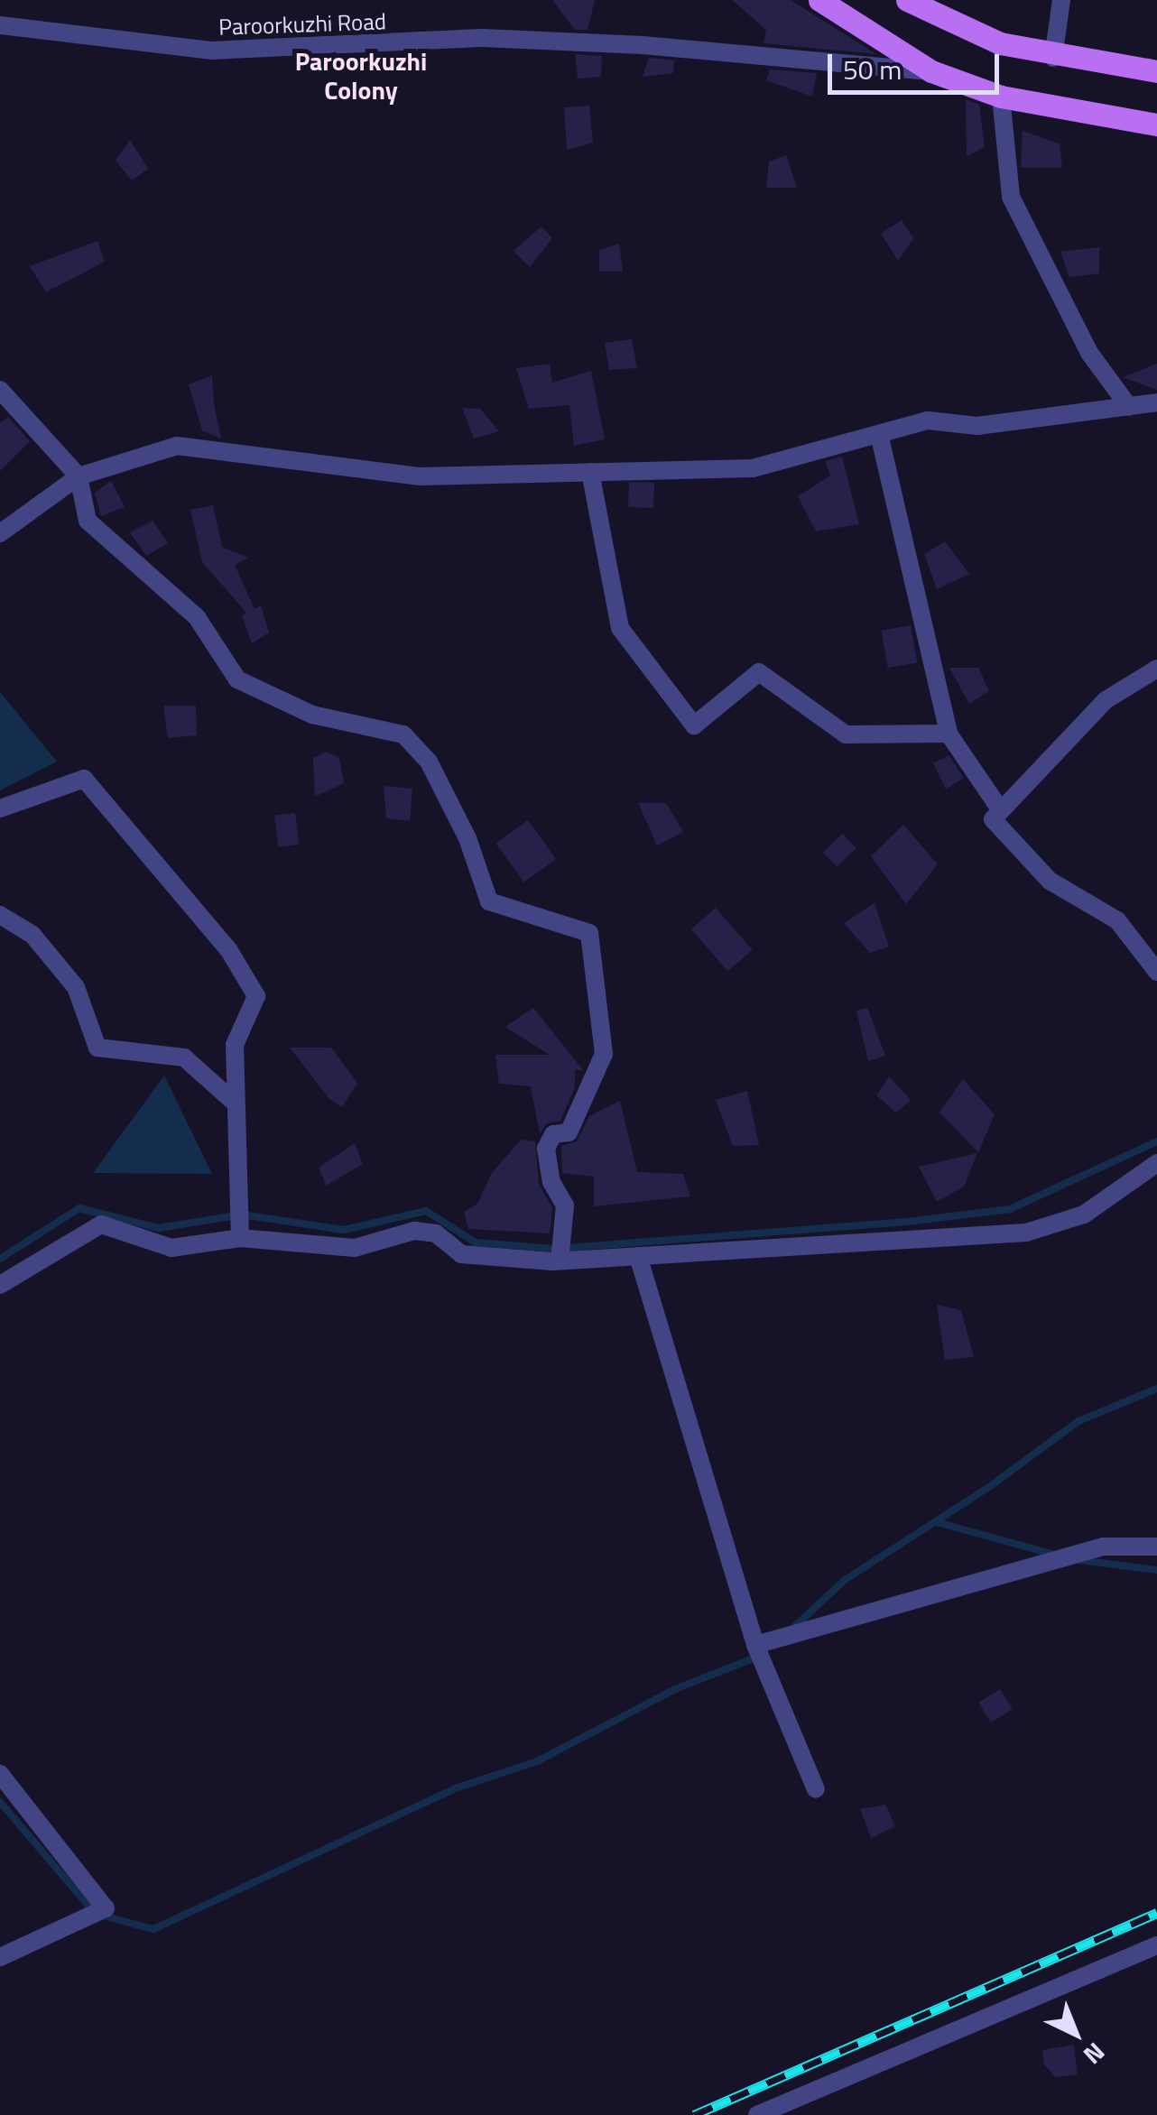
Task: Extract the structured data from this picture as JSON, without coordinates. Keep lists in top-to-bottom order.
{
  "streets": {
    "street": ["Paroorkuzhi Road"]
  },
  "districts": ["Paroorkuzhi Colony"],
  "scale_bar": "50 m",
  "north": "bottom right"
}
